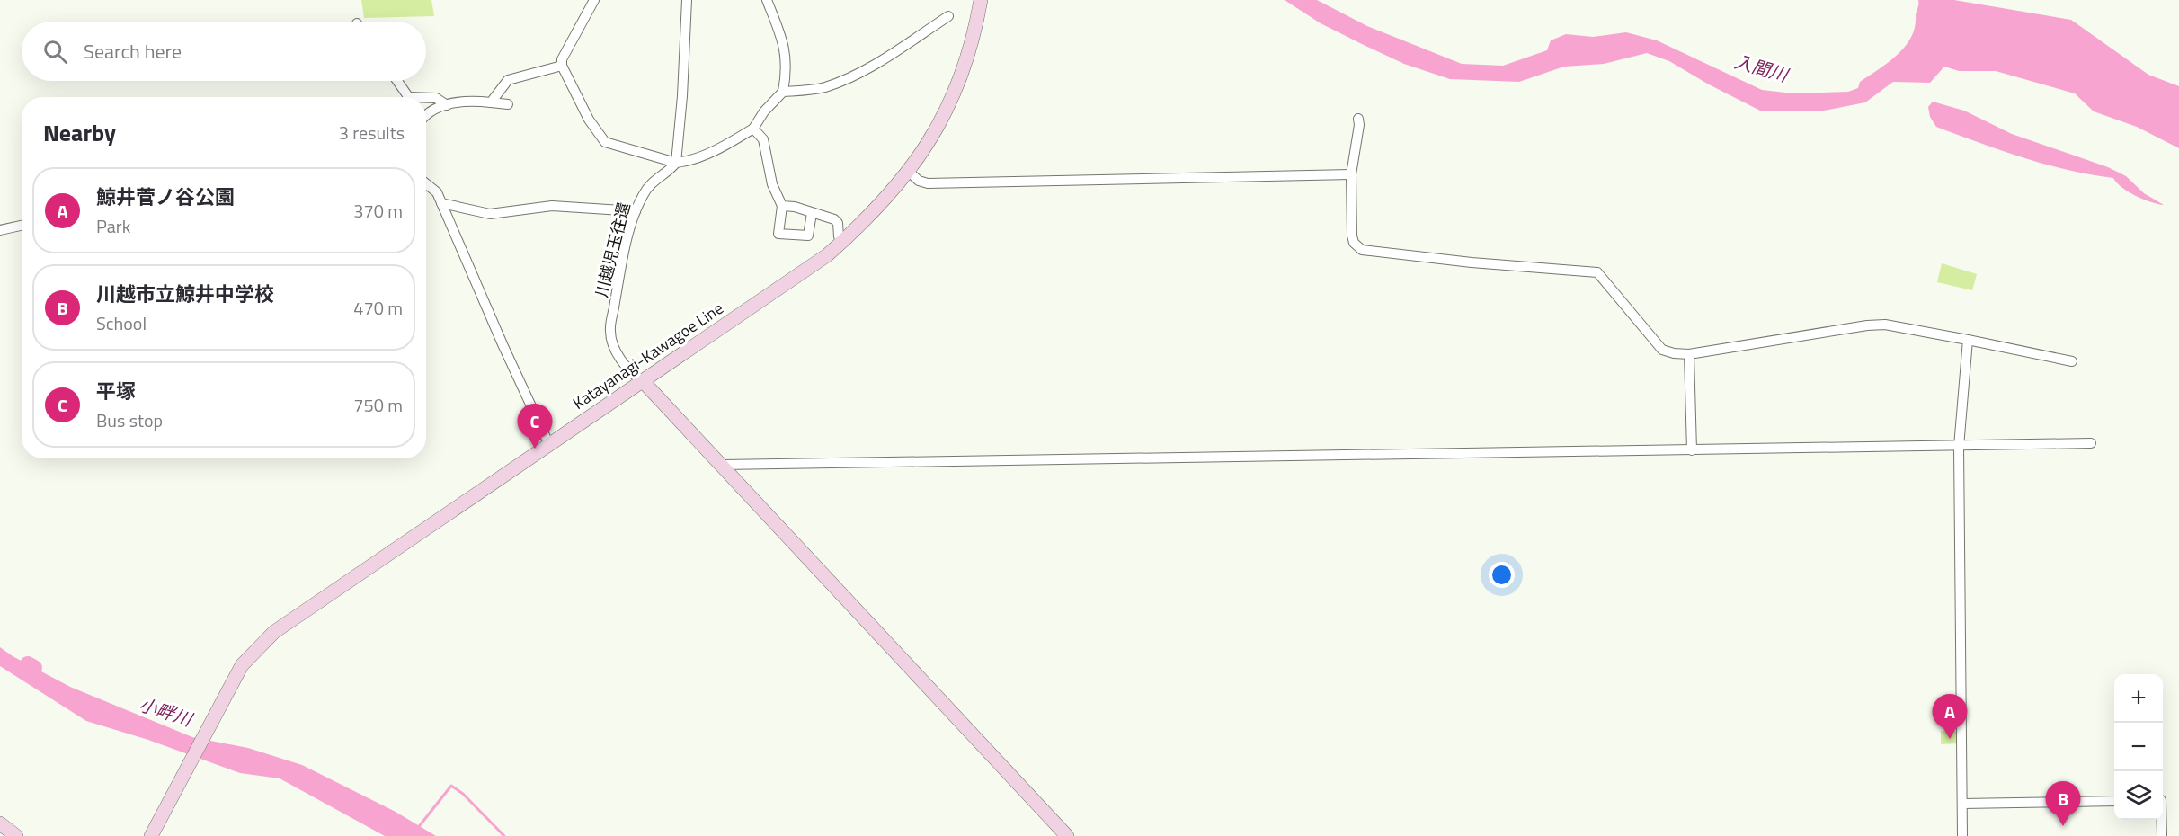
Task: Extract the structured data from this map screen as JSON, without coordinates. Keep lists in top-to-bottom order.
{
  "streets": {
    "main road": ["Katayanagi-Kawagoe Line"],
    "street": ["川越児玉往還"]
  },
  "crossings": [
    ["川越児玉往還", "Katayanagi-Kawagoe Line"]
  ],
  "water": ["入間川", "小畔川"],
  "page": {
    "search": "Search here",
    "heading": ["Nearby", "3 results"],
    "list": [
      {
        "mark": "A",
        "name": "鯨井菅ノ谷公園",
        "note": "Park",
        "value": "370 m"
      },
      {
        "mark": "B",
        "name": "川越市立鯨井中学校",
        "note": "School",
        "value": "470 m"
      },
      {
        "mark": "C",
        "name": "平塚",
        "note": "Bus stop",
        "value": "750 m"
      }
    ],
    "pins": ["C", "A", "B"],
    "map_buttons": ["+", "−"]
  }
}
